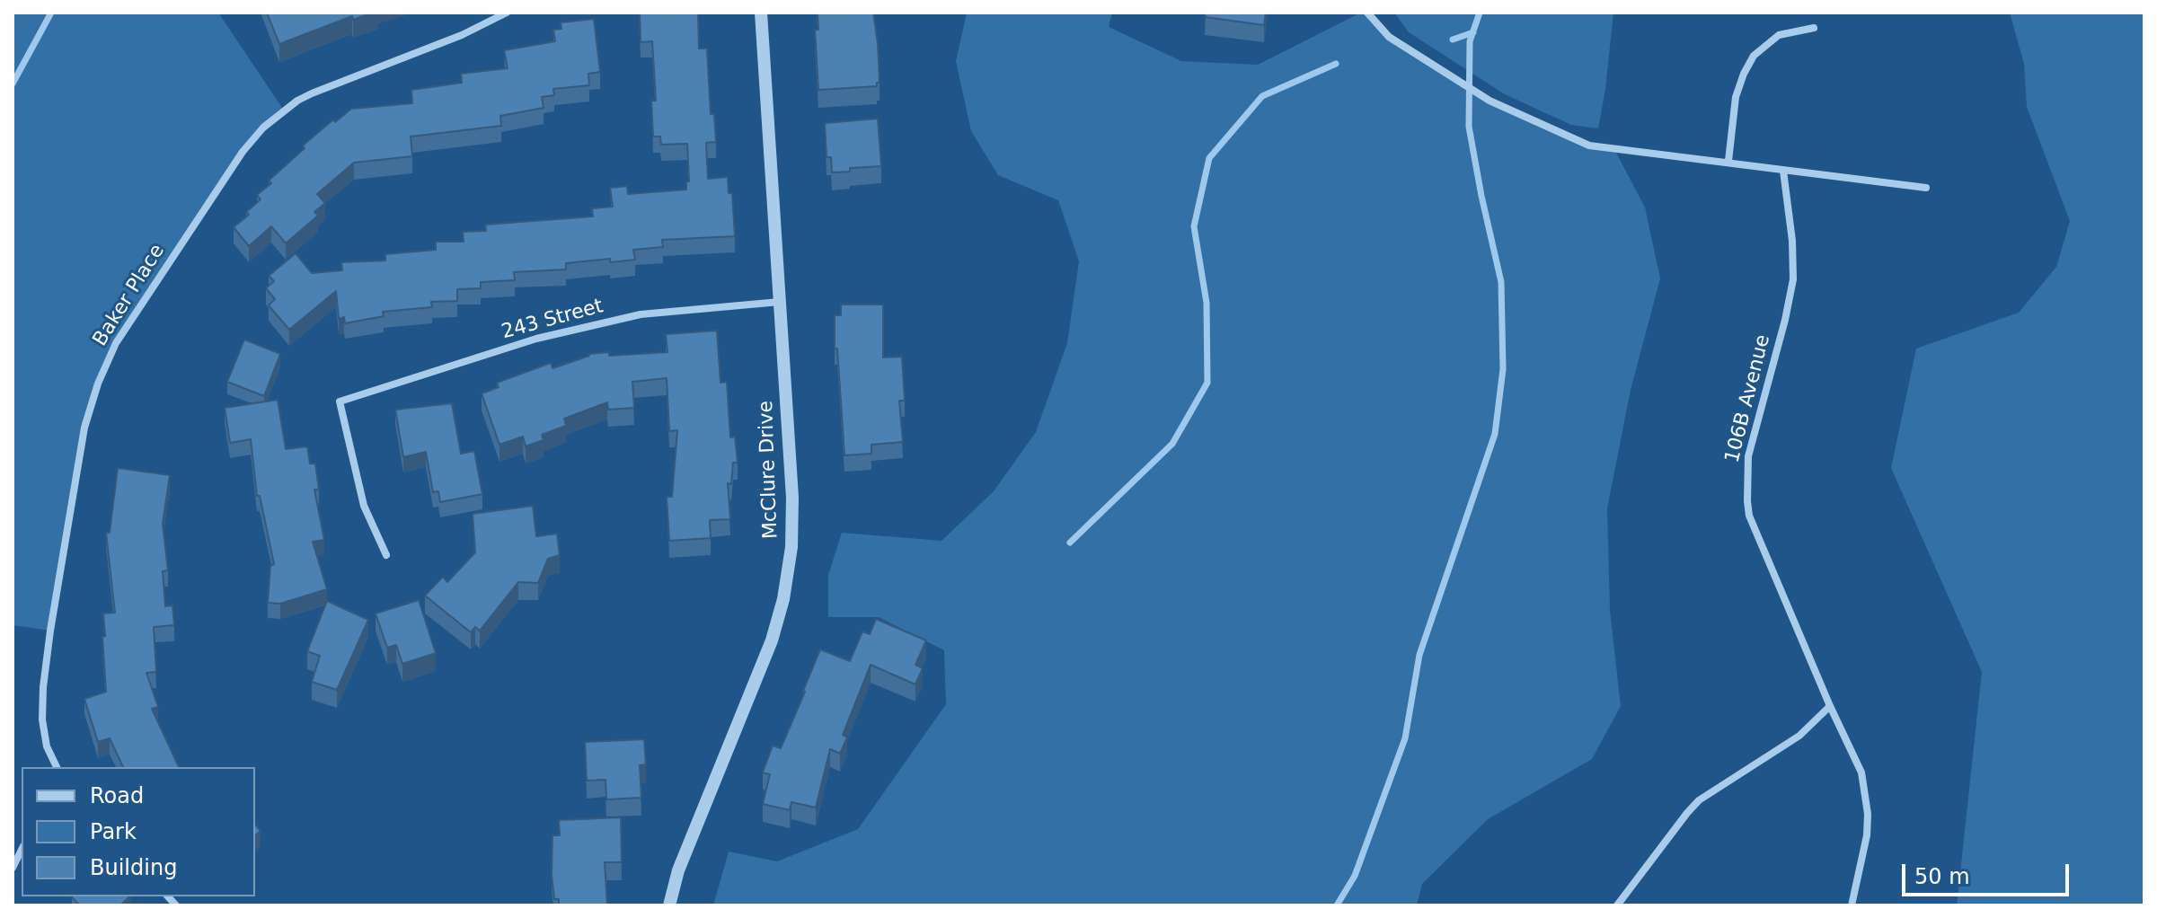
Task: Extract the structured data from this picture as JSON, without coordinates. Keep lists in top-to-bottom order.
{
  "streets": {
    "street": [
      "Baker Place",
      "243 Street",
      "106B Avenue",
      "McClure Drive"
    ]
  },
  "crossings": [
    ["243 Street", "McClure Drive"]
  ],
  "legend": ["Road", "Park", "Building"],
  "scale_bar": "50 m"
}
